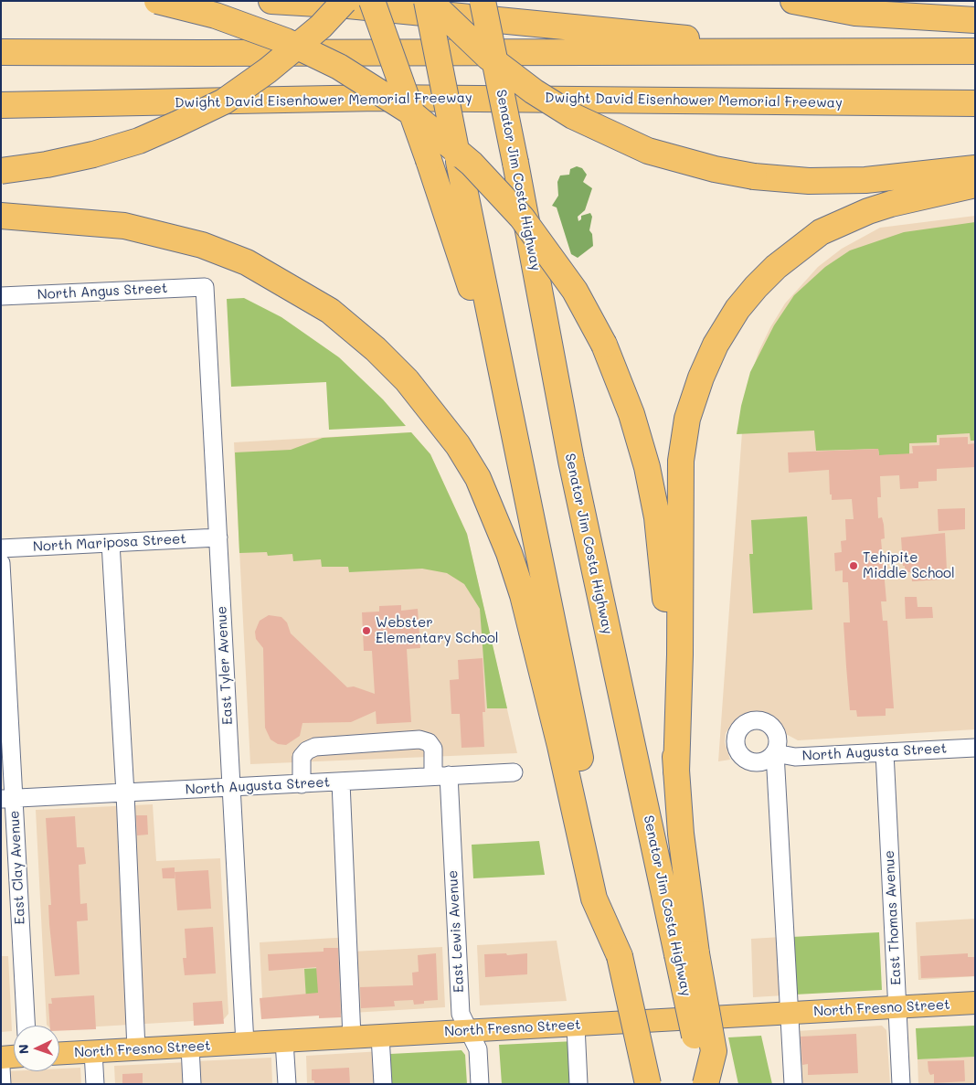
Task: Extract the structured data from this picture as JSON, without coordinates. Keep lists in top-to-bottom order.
{
  "streets": {
    "highway": ["Dwight David Eisenhower Memorial Freeway", "Senator Jim Costa Highway"],
    "main road": ["North Fresno Street"],
    "street": [
      "North Angus Street",
      "North Mariposa Street",
      "East Tyler Avenue",
      "North Augusta Street",
      "East Clay Avenue",
      "East Thomas Avenue",
      "East Lewis Avenue"
    ]
  },
  "crossings": [
    ["North Angus Street", "East Tyler Avenue"],
    ["North Mariposa Street", "East Tyler Avenue"],
    ["East Tyler Avenue", "North Augusta Street"],
    ["East Tyler Avenue", "North Fresno Street"],
    ["North Augusta Street", "East Clay Avenue"],
    ["North Augusta Street", "East Thomas Avenue"],
    ["North Augusta Street", "East Lewis Avenue"],
    ["North Augusta Street", "North Fresno Street"],
    ["East Thomas Avenue", "North Fresno Street"],
    ["East Lewis Avenue", "North Fresno Street"]
  ],
  "places": ["Tehipite Middle School", "Webster Elementary School"],
  "north": "left"
}
